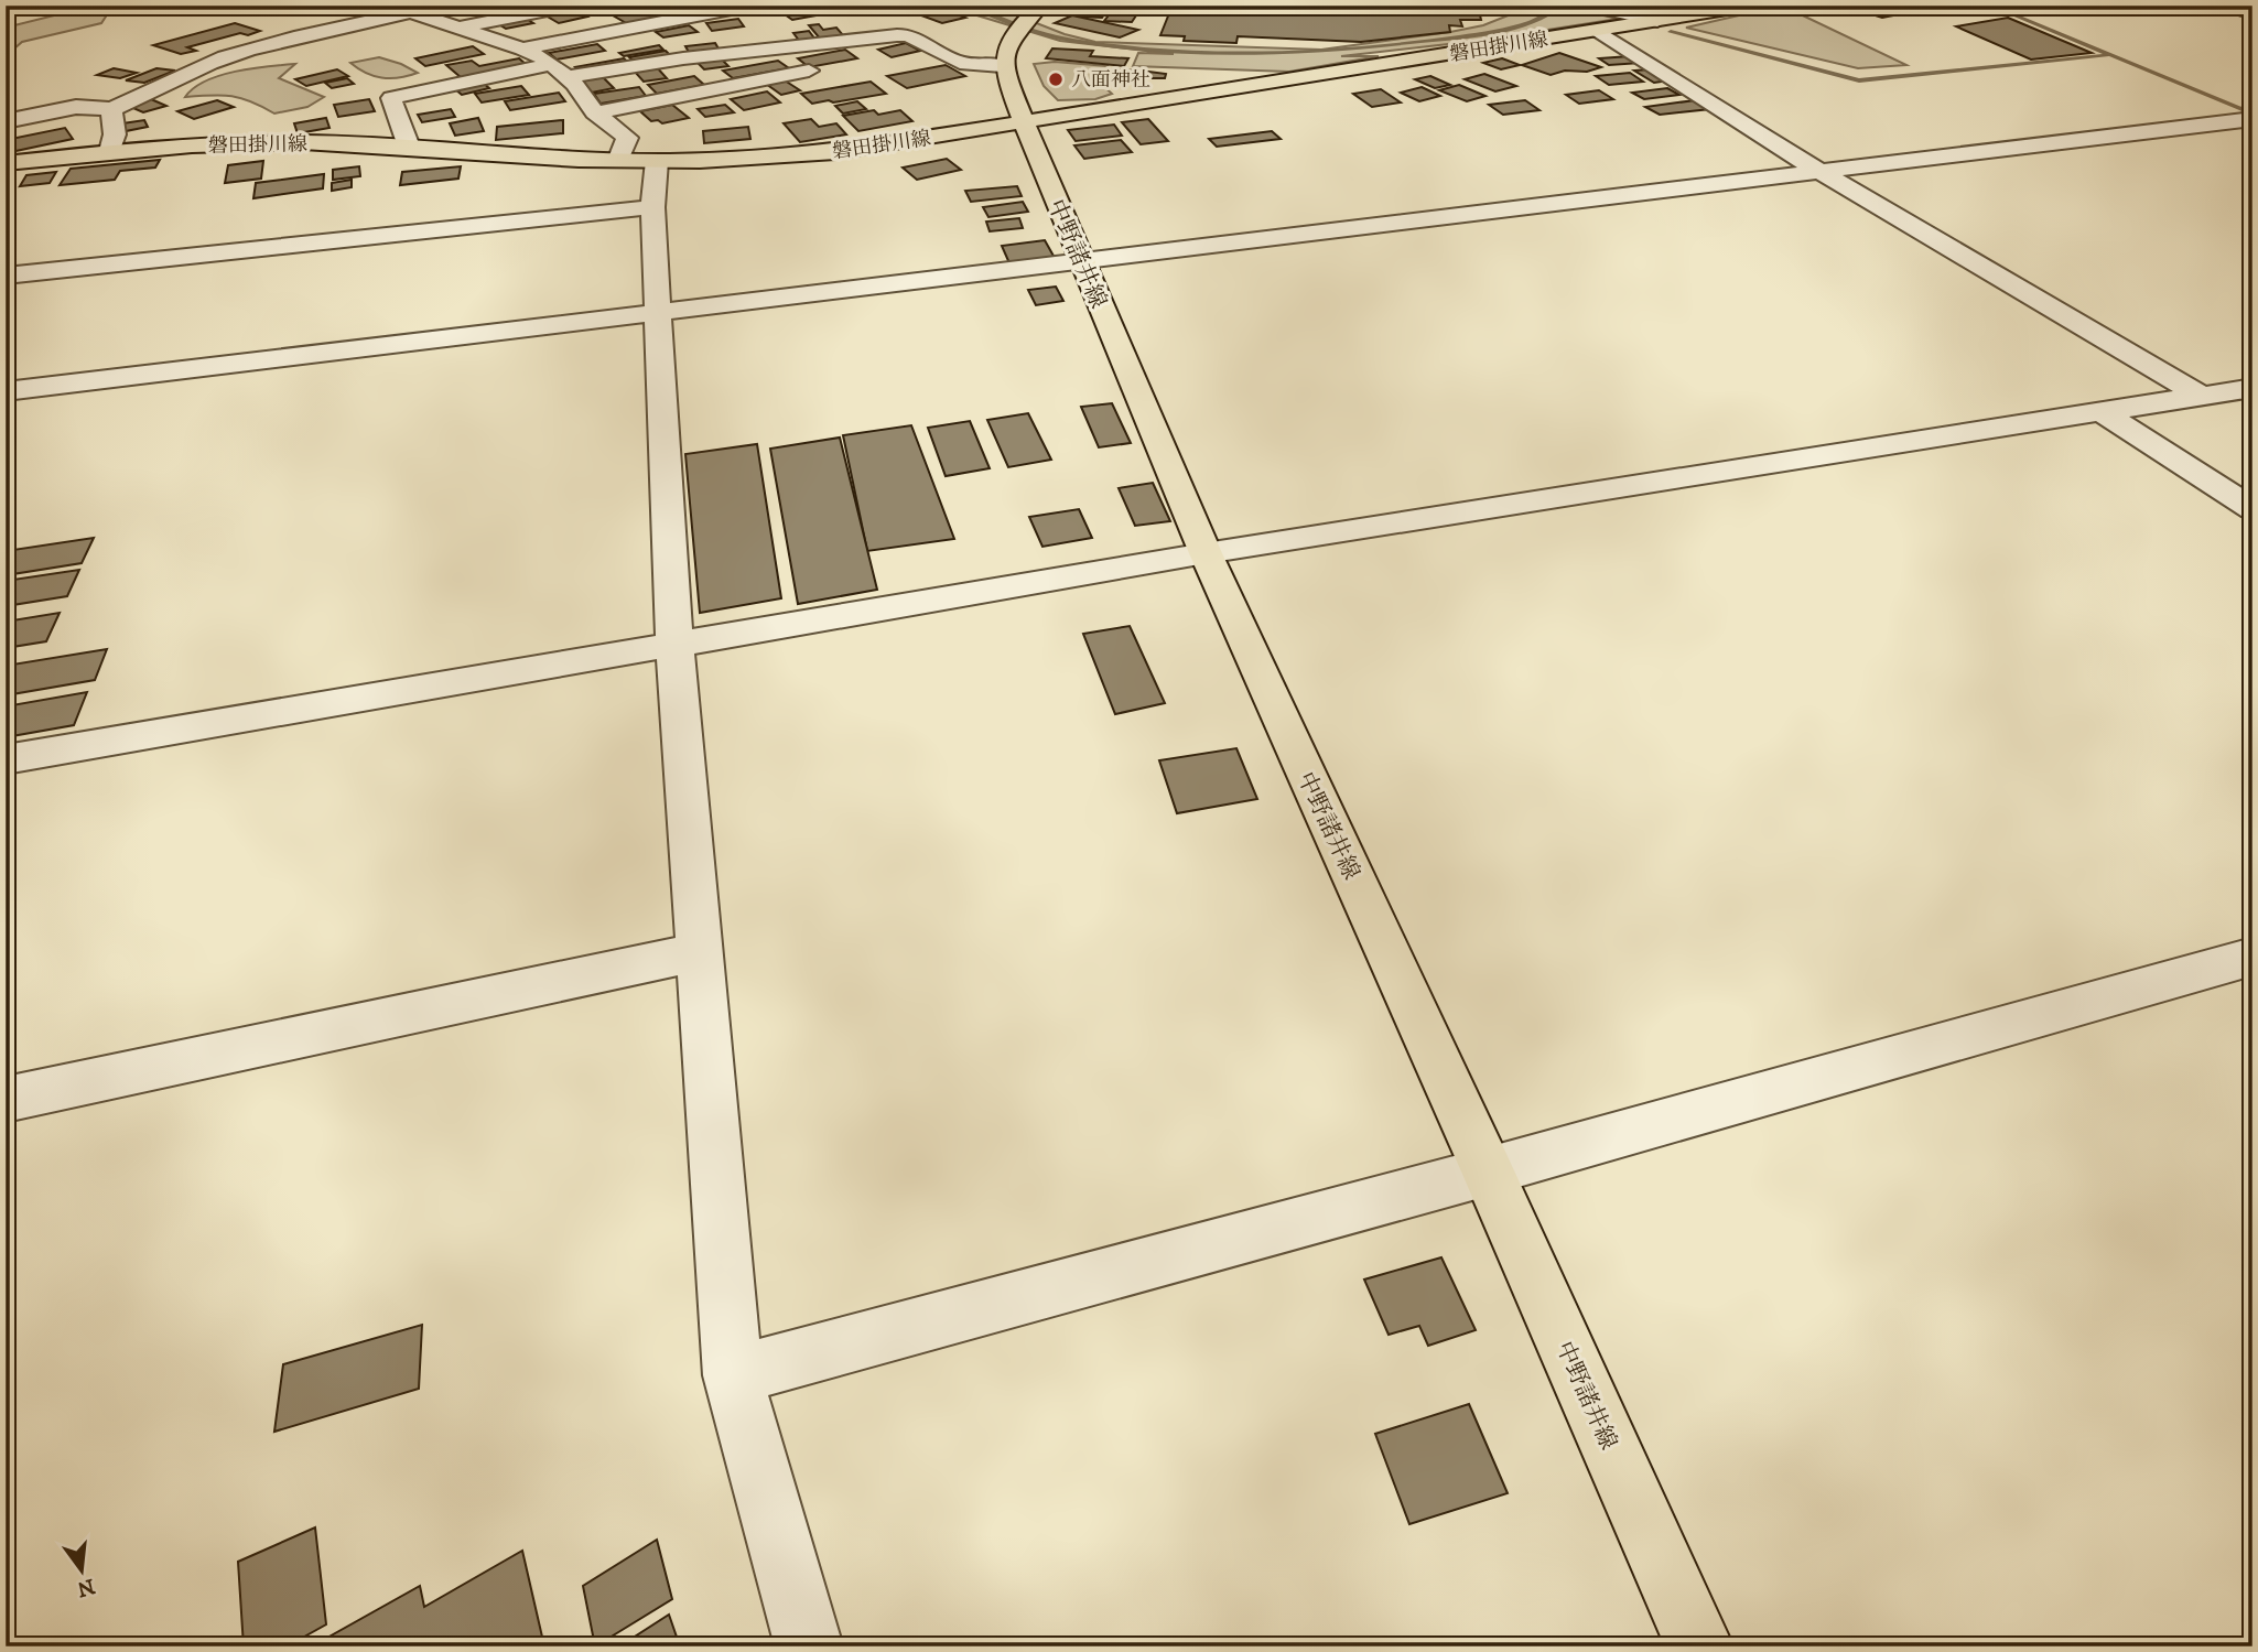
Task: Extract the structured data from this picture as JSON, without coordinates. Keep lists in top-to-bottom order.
{
  "streets": {
    "main road": ["磐田掛川線", "中野諸井線"]
  },
  "crossings": [
    ["磐田掛川線", "中野諸井線"]
  ],
  "places": ["八面神社"],
  "north": "bottom"
}
